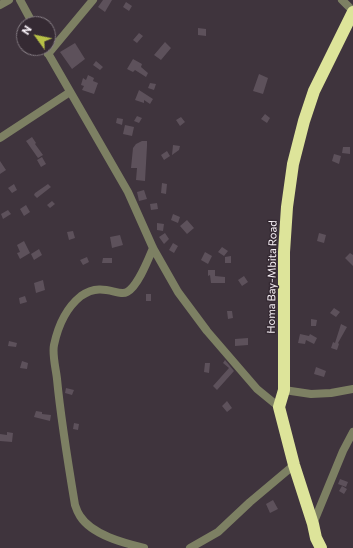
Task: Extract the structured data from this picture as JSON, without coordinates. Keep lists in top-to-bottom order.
{
  "streets": {
    "highway": ["Homa Bay-Mbita Road"]
  },
  "north": "top left"
}
